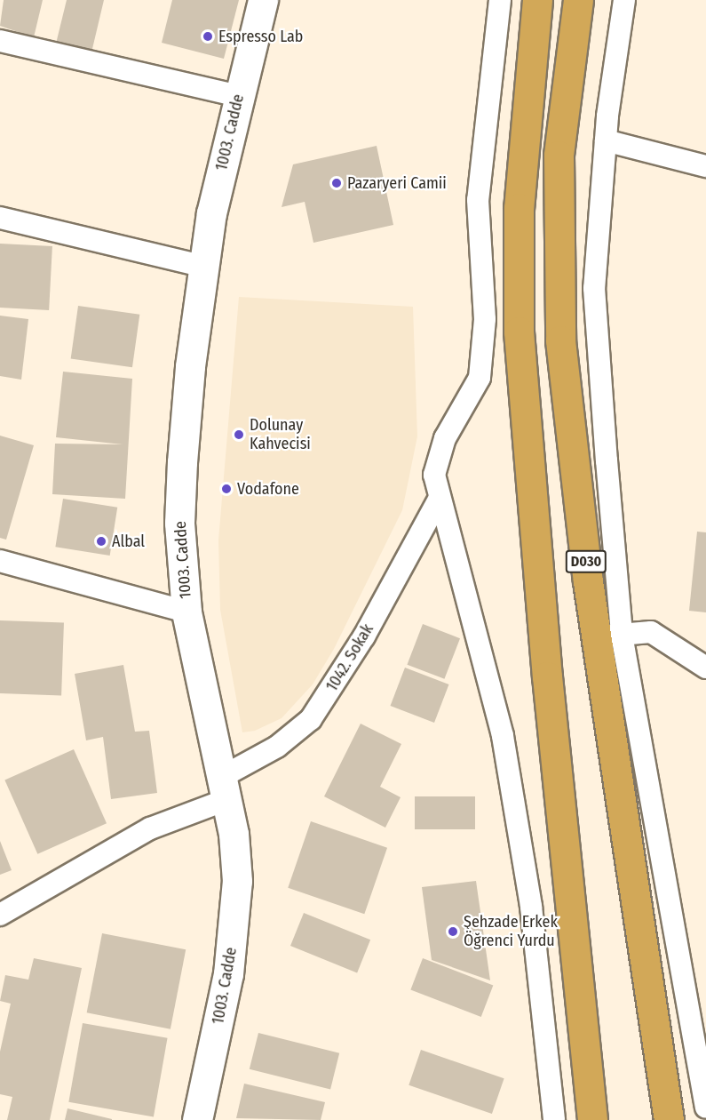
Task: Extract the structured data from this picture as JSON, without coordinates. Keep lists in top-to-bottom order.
{
  "streets": {
    "highway": ["D030"],
    "main road": ["1003. Cadde"],
    "street": ["1042. Sokak"]
  },
  "crossings": [
    ["1003. Cadde", "1042. Sokak"]
  ],
  "places": [
    "Espresso Lab",
    "Pazaryeri Camii",
    "Dolunay Kahvecisi",
    "Vodafone",
    "Albal",
    "Şehzade Erkek Öğrenci Yurdu"
  ]
}
